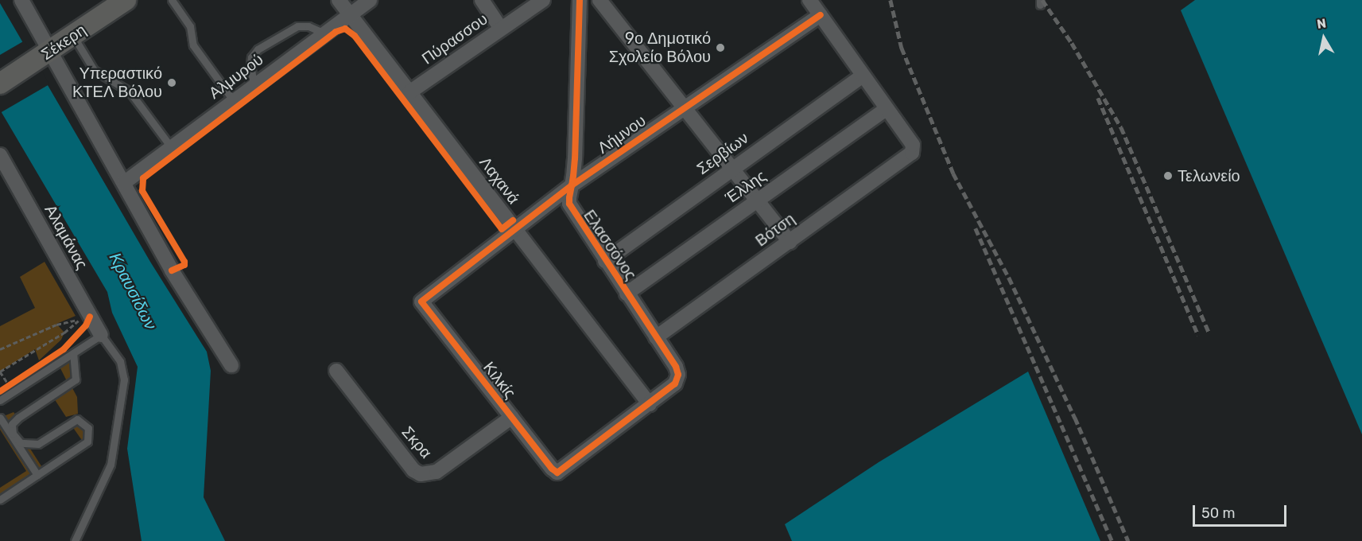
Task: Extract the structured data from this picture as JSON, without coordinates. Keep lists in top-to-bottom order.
{
  "streets": {
    "main road": ["Σέκερη"],
    "street": [
      "Πύρασσου",
      "Αλμυρού",
      "Λήμνου",
      "Σερβίων",
      "Λαχανά",
      "Έλλης",
      "Βότση",
      "Αλαμάνας",
      "Ελασσόνος",
      "Κιλκίς",
      "Σκρα"
    ]
  },
  "crossings": [
    ["Πύρασσου", "Λαχανά"],
    ["Αλμυρού", "Λαχανά"],
    ["Λήμνου", "Λαχανά"],
    ["Λήμνου", "Ελασσόνος"],
    ["Λήμνου", "Κιλκίς"],
    ["Σερβίων", "Ελασσόνος"],
    ["Λαχανά", "Ελασσόνος"],
    ["Λαχανά", "Κιλκίς"],
    ["Έλλης", "Βότση"],
    ["Έλλης", "Ελασσόνος"],
    ["Βότση", "Ελασσόνος"],
    ["Ελασσόνος", "Κιλκίς"],
    ["Κιλκίς", "Σκρα"]
  ],
  "water": ["Κραυσίδων"],
  "places": ["9ο Δημοτικό Σχολείο Βόλου", "Υπεραστικό ΚΤΕΛ Βόλου", "Τελωνείο"],
  "scale_bar": "50 m",
  "north": "top"
}
